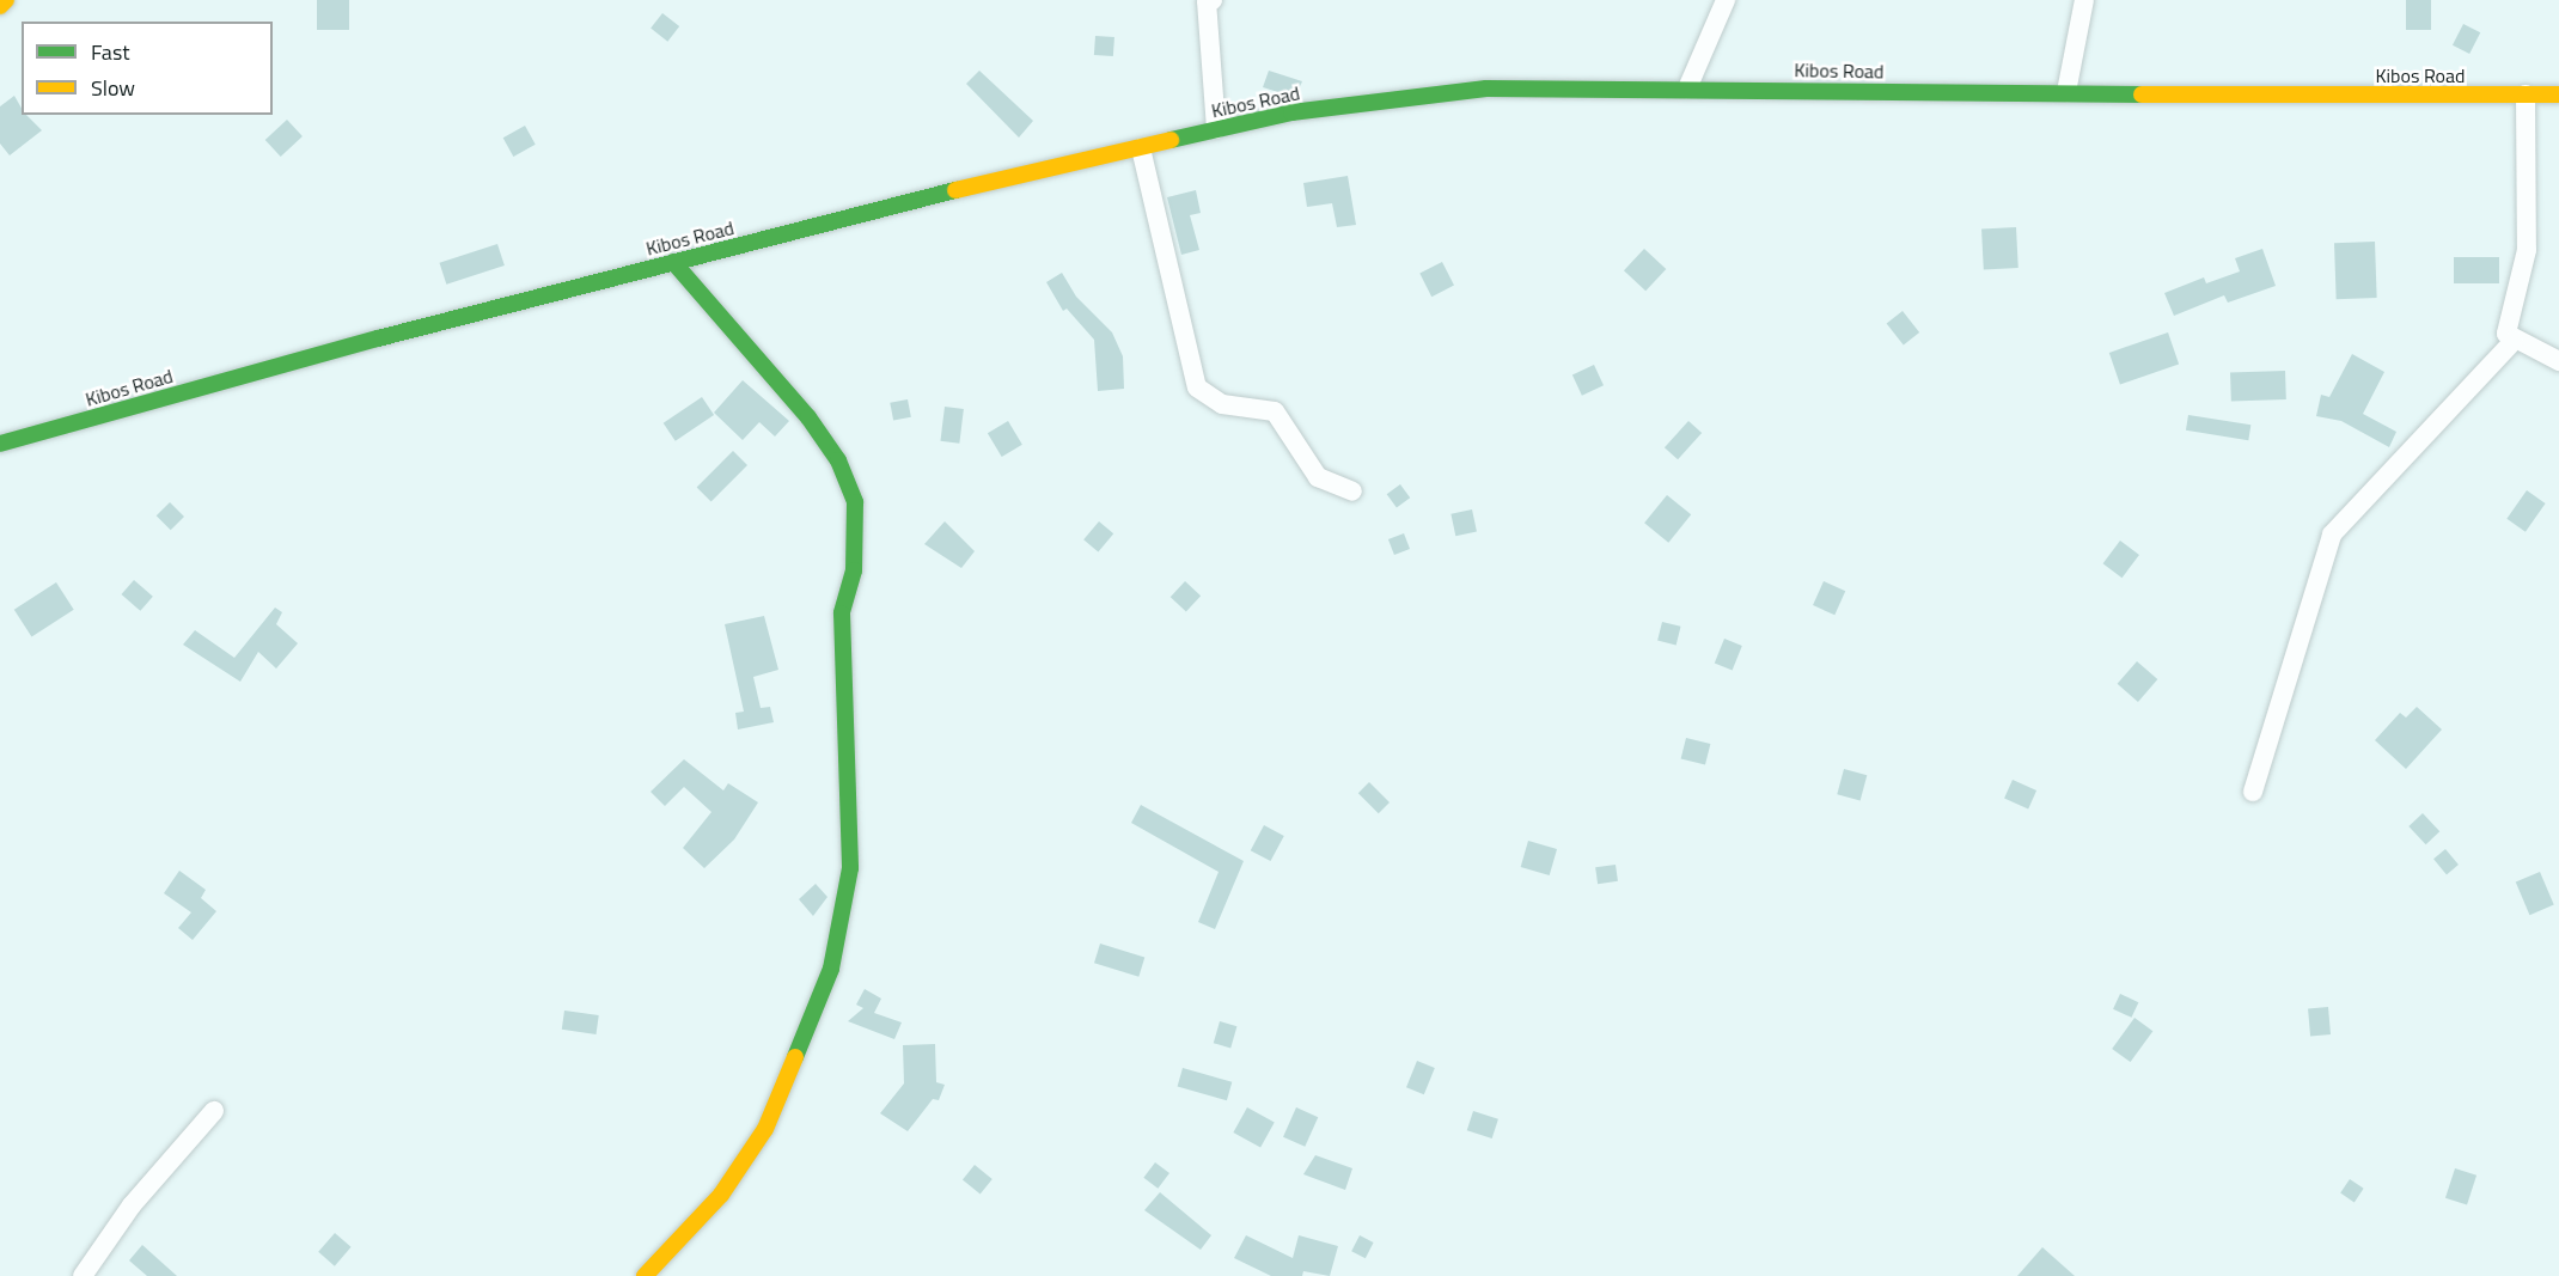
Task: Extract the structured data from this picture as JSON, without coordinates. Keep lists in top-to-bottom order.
{
  "streets": {
    "main road": ["Kibos Road"]
  },
  "legend": ["Fast", "Slow"]
}
